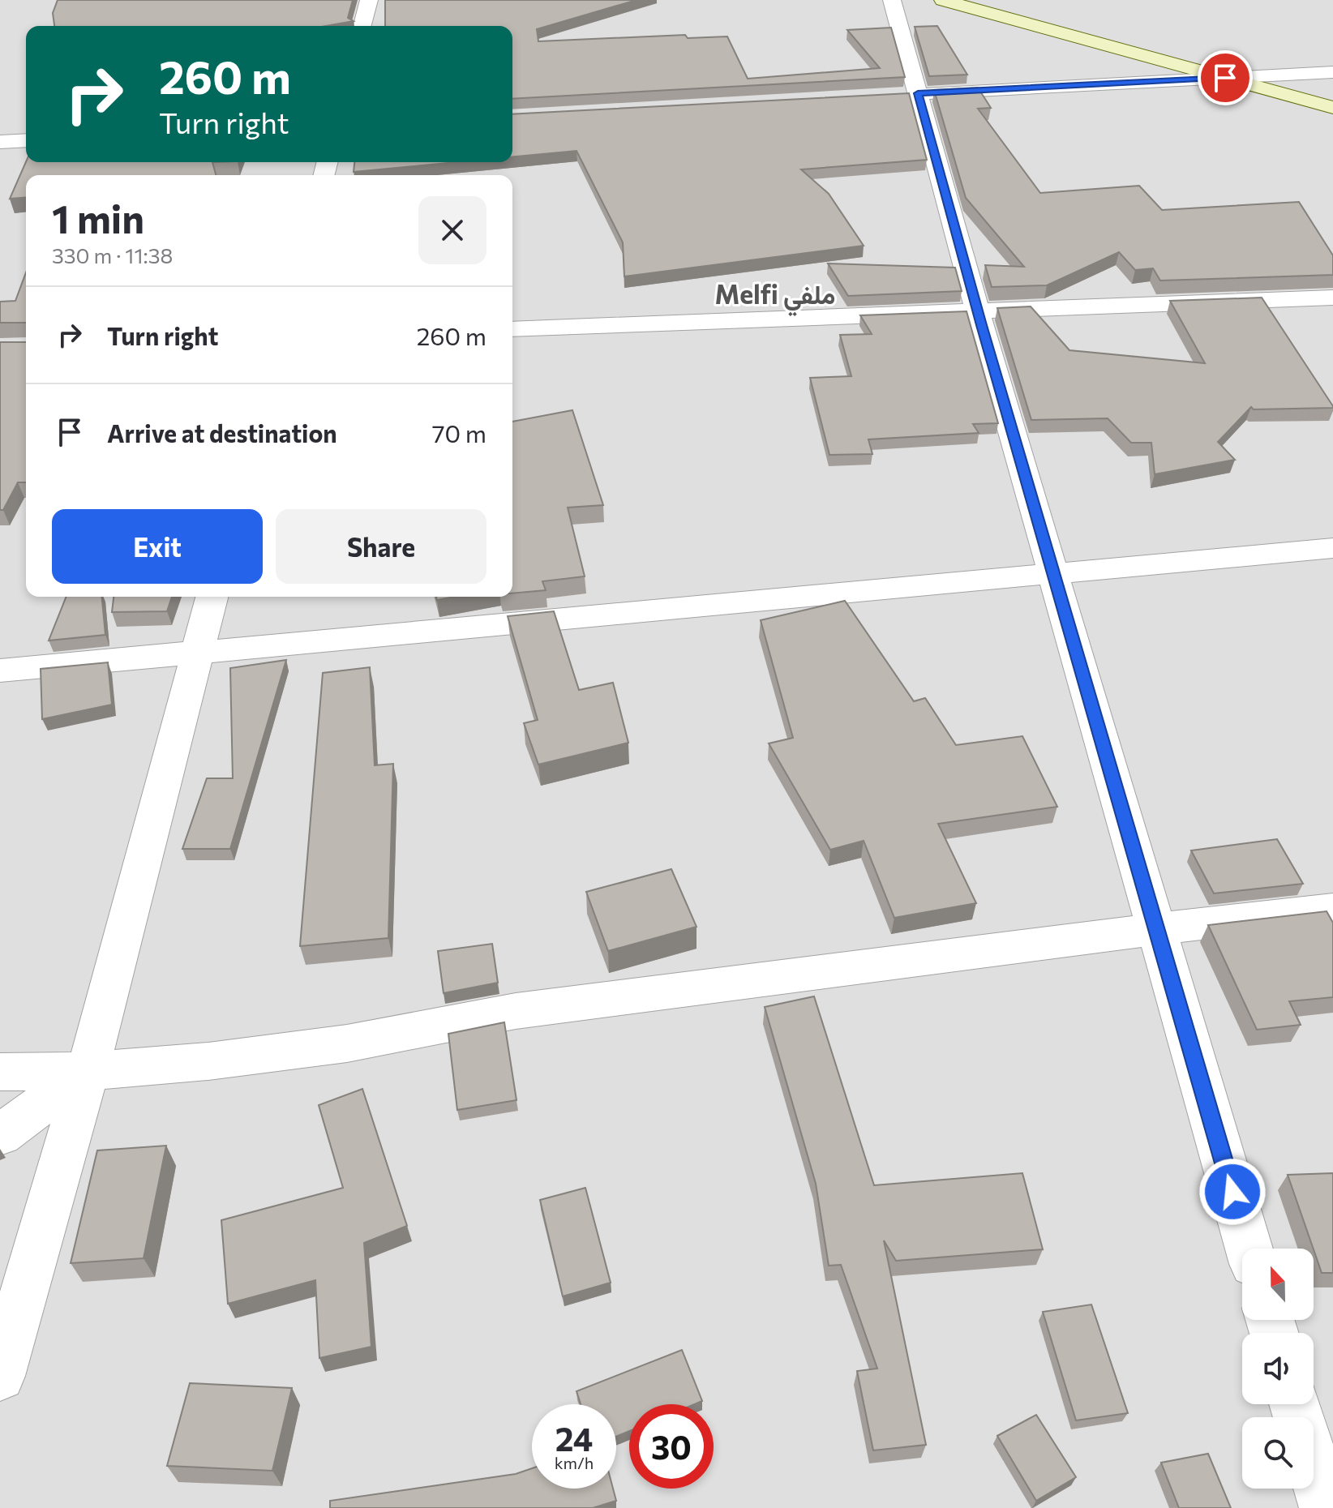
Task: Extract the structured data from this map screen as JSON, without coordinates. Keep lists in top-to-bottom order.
{
  "districts": ["Melfi ملفي"],
  "north": "top",
  "page": {
    "turn": ["260 m", "Turn right"],
    "heading": ["1 min", "330 m · 11:38"],
    "list": [
      {
        "name": "Turn right",
        "value": "260 m"
      },
      {
        "name": "Arrive at destination",
        "value": "70 m"
      }
    ],
    "buttons": ["Exit", "Share"],
    "speed": "24 km/h",
    "limit": "30"
  }
}
